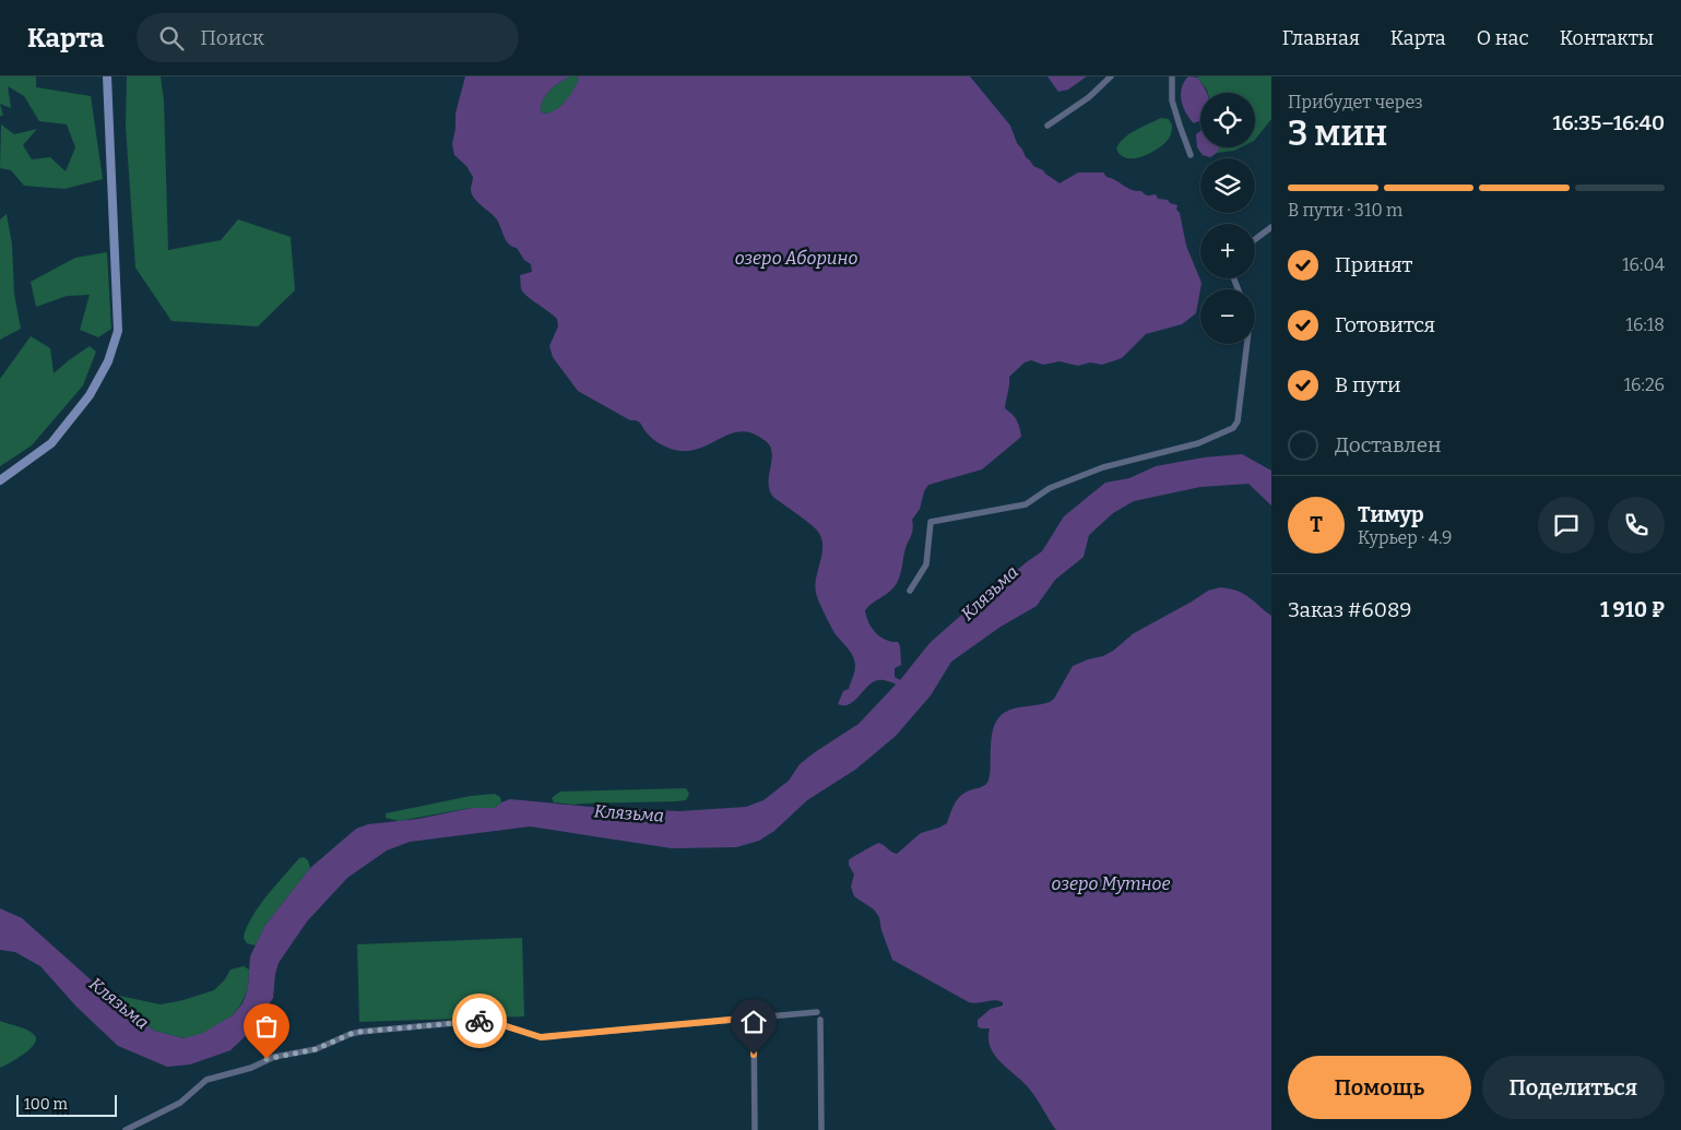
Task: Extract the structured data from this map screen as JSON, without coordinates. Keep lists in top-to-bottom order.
{
  "water": ["озеро Аборино", "Клязьма", "озеро Мутное"],
  "scale_bar": "100 m",
  "page": {
    "header": "Карта",
    "search": "Поиск",
    "nav": [
      "Главная",
      "Карта",
      "О нас",
      "Контакты"
    ],
    "heading": ["3 мин", "Прибудет через", "16:35–16:40"],
    "panel": [
      "Тимур",
      "Курьер · 4.9",
      "Заказ #6089",
      "1 910 ₽"
    ],
    "map_buttons": ["+", "−"],
    "bar": "В пути · 310 m",
    "list": [
      ["Принят", "16:04"],
      ["Готовится", "16:18"],
      ["В пути", "16:26"],
      "Доставлен"
    ],
    "round": "Т",
    "buttons": ["Помощь", "Поделиться"],
    "scale": "100 m"
  }
}
